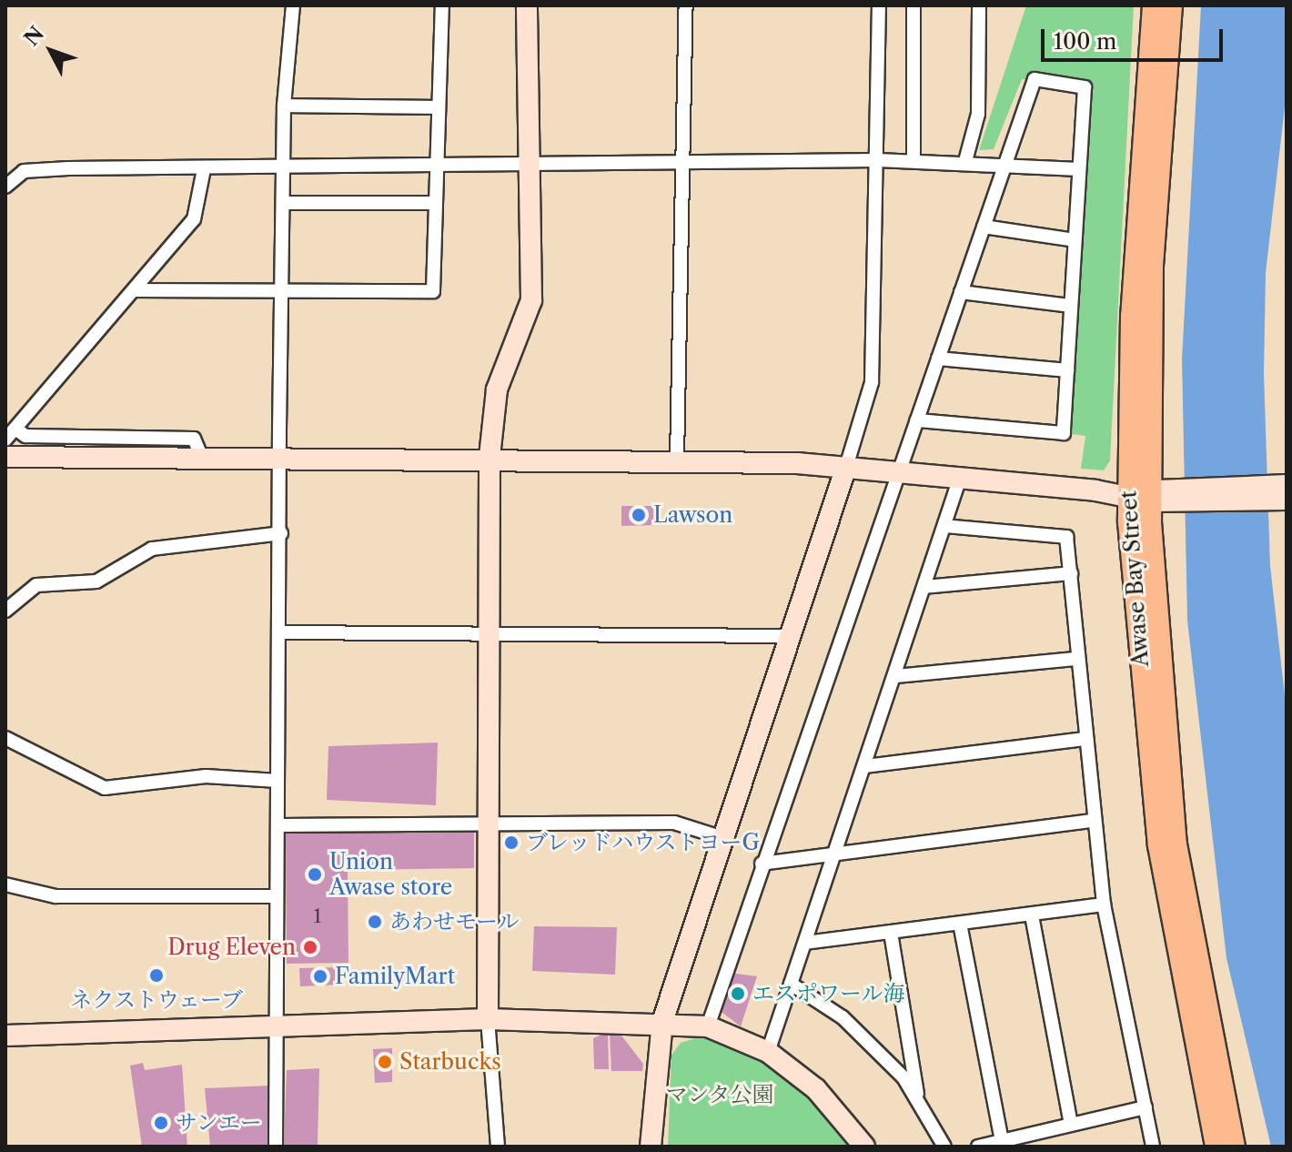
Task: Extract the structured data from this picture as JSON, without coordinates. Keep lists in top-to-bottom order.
{
  "streets": {
    "main road": ["Awase Bay Street"]
  },
  "parks": ["マンタ公園"],
  "places": [
    "Lawson",
    "ブレッドハウストヨーG",
    "Union Awase store",
    "あわせモール",
    "Drug Eleven",
    "ネクストウェーブ",
    "FamilyMart",
    "エスポワール海",
    "Starbucks",
    "サンエー"
  ],
  "house_numbers": ["1"],
  "scale_bar": "100 m",
  "north": "top left"
}
